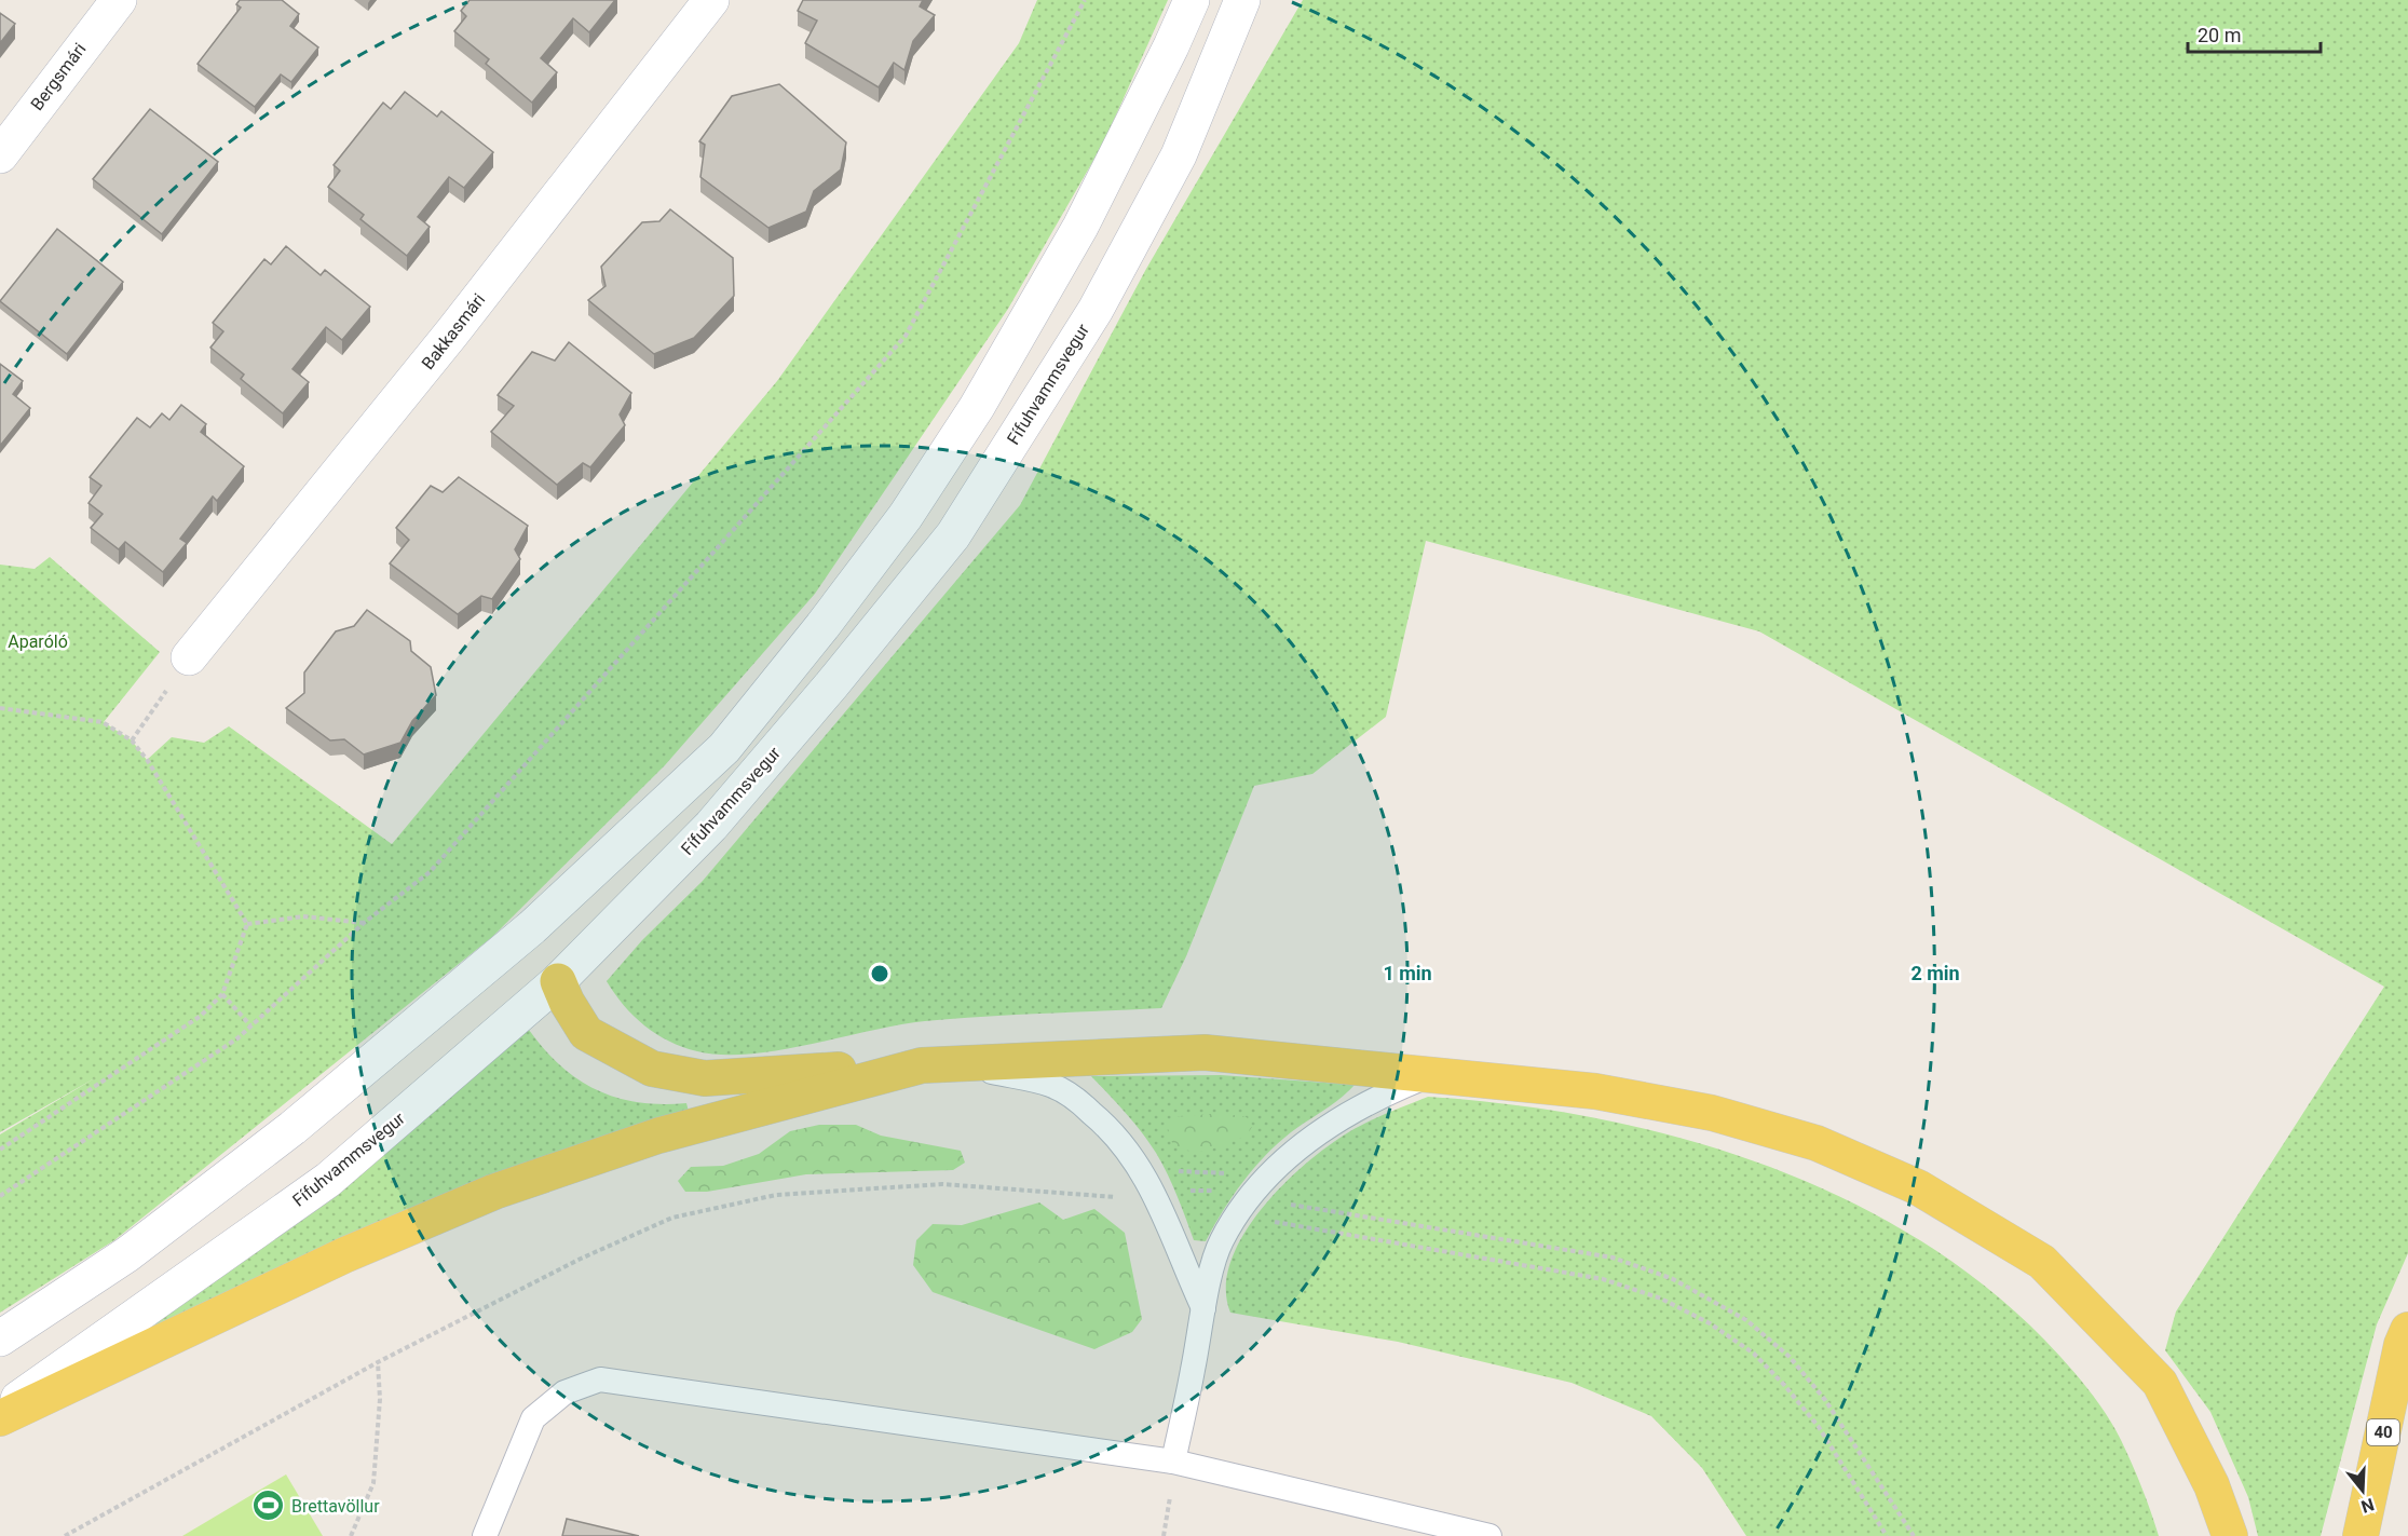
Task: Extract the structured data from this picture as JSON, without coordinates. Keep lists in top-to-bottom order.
{
  "streets": {
    "main road": [
      "Bergsmári",
      "Bakkasmári",
      "Fífuhvammsvegur",
      "40"
    ]
  },
  "parks": ["Aparóló"],
  "places": {
    "sports": ["Brettavöllur"]
  },
  "scale_bar": "20 m",
  "north": "bottom",
  "rings": ["1 min", "2 min"]
}
